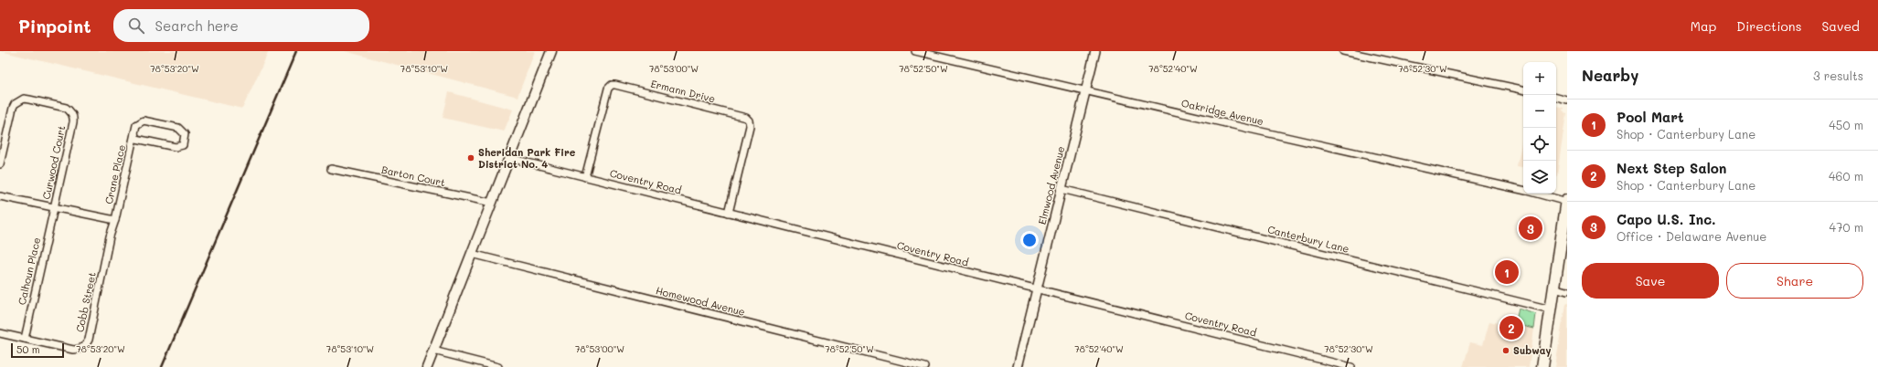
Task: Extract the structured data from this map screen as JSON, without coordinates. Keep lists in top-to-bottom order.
{
  "streets": {
    "street": [
      "Ermann Drive",
      "Oakridge Avenue",
      "Curwood Court",
      "Crane Place",
      "Barton Court",
      "Coventry Road",
      "Elmwood Avenue",
      "Canterbury Lane",
      "Calhoun Place",
      "Homewood Avenue",
      "Cobb Street"
    ]
  },
  "crossings": [
    ["Ermann Drive", "Coventry Road"],
    ["Oakridge Avenue", "Elmwood Avenue"],
    ["Curwood Court", "Calhoun Place"],
    ["Crane Place", "Cobb Street"],
    ["Coventry Road", "Elmwood Avenue"],
    ["Elmwood Avenue", "Canterbury Lane"],
    ["Calhoun Place", "Cobb Street"]
  ],
  "places": ["Sheridan Park Fire District No. 4", "Subway"],
  "scale_bar": "50 m",
  "page": {
    "header": "Pinpoint",
    "search": "Search here",
    "nav": ["Map", "Directions", "Saved"],
    "heading": ["Nearby", "3 results"],
    "map_buttons": ["+", "−"],
    "list": [
      {
        "mark": "1",
        "name": "Pool Mart",
        "note": "Shop · Canterbury Lane",
        "value": "450 m"
      },
      {
        "mark": "2",
        "name": "Next Step Salon",
        "note": "Shop · Canterbury Lane",
        "value": "460 m"
      },
      {
        "mark": "3",
        "name": "Capo U.S. Inc.",
        "note": "Office · Delaware Avenue",
        "value": "470 m"
      }
    ],
    "pins": ["3", "1", "2"],
    "buttons": ["Save", "Share"],
    "scale": "50 m"
  },
  "coordinates": [
    "78°53'20\"W",
    "78°53'10\"W",
    "78°52'40\"W",
    "78°52'30\"W",
    "78°53'00\"W",
    "78°52'50\"W"
  ]
}
